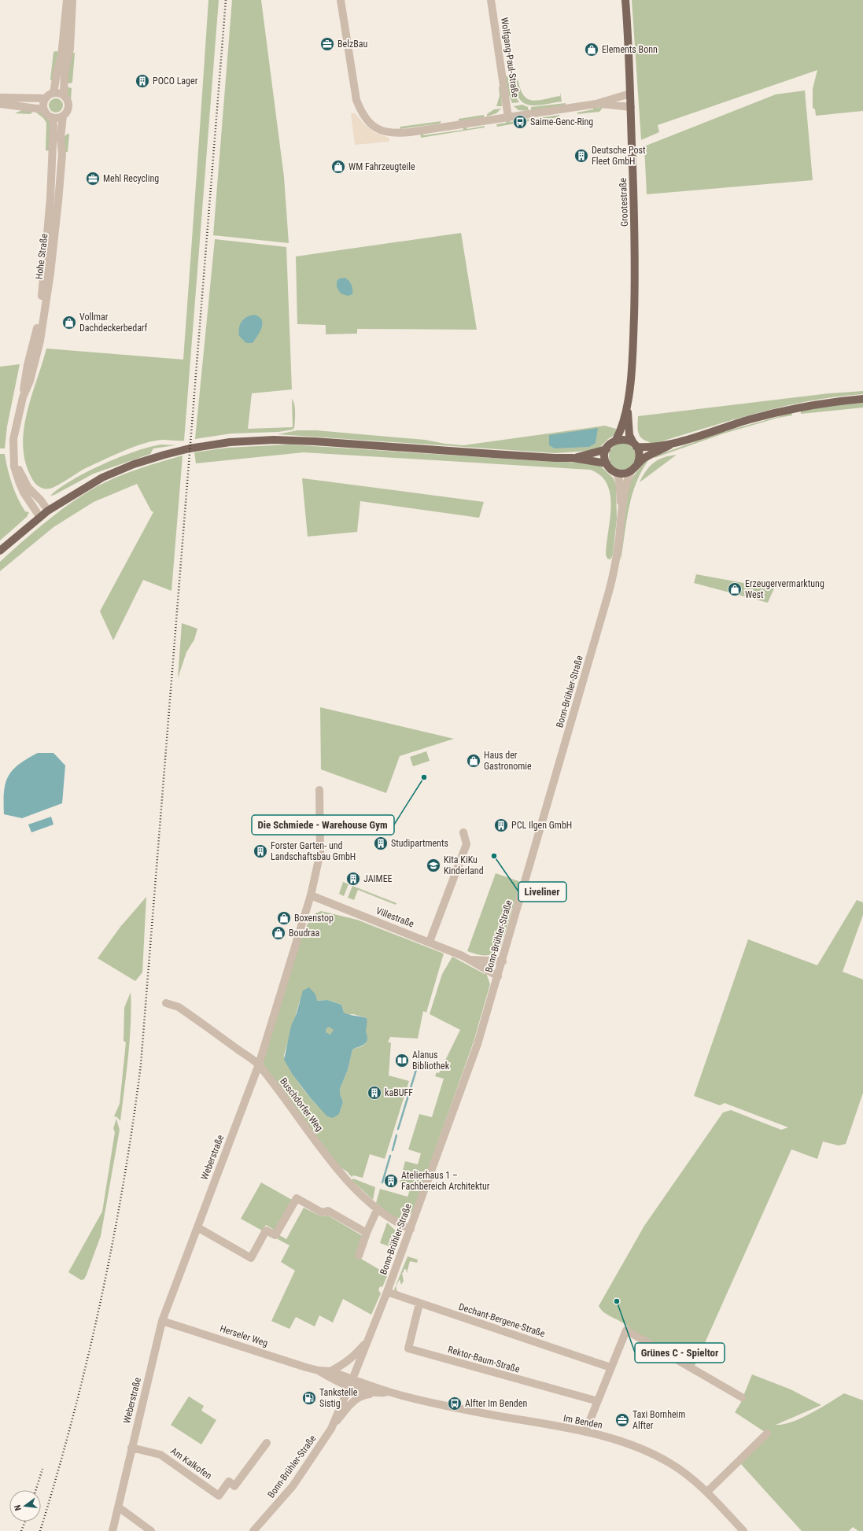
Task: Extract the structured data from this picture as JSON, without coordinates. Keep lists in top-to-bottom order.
{
  "streets": {
    "main road": ["Grootestraße"],
    "street": [
      "Wolfgang-Paul-Straße",
      "Hohe Straße",
      "Bonn-Brühler-Straße",
      "Villestraße",
      "Buschdorfer Weg",
      "Weberstraße",
      "Dechant-Bergene-Straße",
      "Herseler Weg",
      "Rektor-Baum-Straße",
      "Im Benden",
      "Am Kalkofen"
    ]
  },
  "crossings": [
    ["Grootestraße", "Bonn-Brühler-Straße"],
    ["Bonn-Brühler-Straße", "Villestraße"],
    ["Bonn-Brühler-Straße", "Buschdorfer Weg"],
    ["Bonn-Brühler-Straße", "Dechant-Bergene-Straße"],
    ["Bonn-Brühler-Straße", "Herseler Weg"],
    ["Bonn-Brühler-Straße", "Im Benden"],
    ["Villestraße", "Weberstraße"],
    ["Buschdorfer Weg", "Weberstraße"],
    ["Weberstraße", "Herseler Weg"],
    ["Weberstraße", "Am Kalkofen"],
    ["Dechant-Bergene-Straße", "Rektor-Baum-Straße"],
    ["Herseler Weg", "Im Benden"]
  ],
  "places": {
    "office": ["BelzBau", "Mehl Recycling", "Taxi Bornheim Alfter"],
    "shop": [
      "Elements Bonn",
      "WM Fahrzeugteile",
      "Vollmar Dachdeckerbedarf",
      "Erzeugervermarktung West",
      "Haus der Gastronomie",
      "Boxenstop",
      "Boudraa"
    ],
    "building": [
      "POCO Lager",
      "Deutsche Post Fleet GmbH",
      "PCL Ilgen GmbH",
      "Studipartments",
      "Forster Garten- und Landschaftsbau GmbH",
      "JAIMEE",
      "kaBUFF",
      "Atelierhaus 1 – Fachbereich Architektur"
    ],
    "bus stop": ["Saime-Genc-Ring", "Alfter Im Benden"],
    "other": ["Die Schmiede - Warehouse Gym", "Liveliner", "Grünes C - Spieltor"],
    "school or university": ["Kita KiKu Kinderland"],
    "library": ["Alanus Bibliothek"],
    "fuel station": ["Tankstelle Sistig"]
  },
  "north": "left"
}
